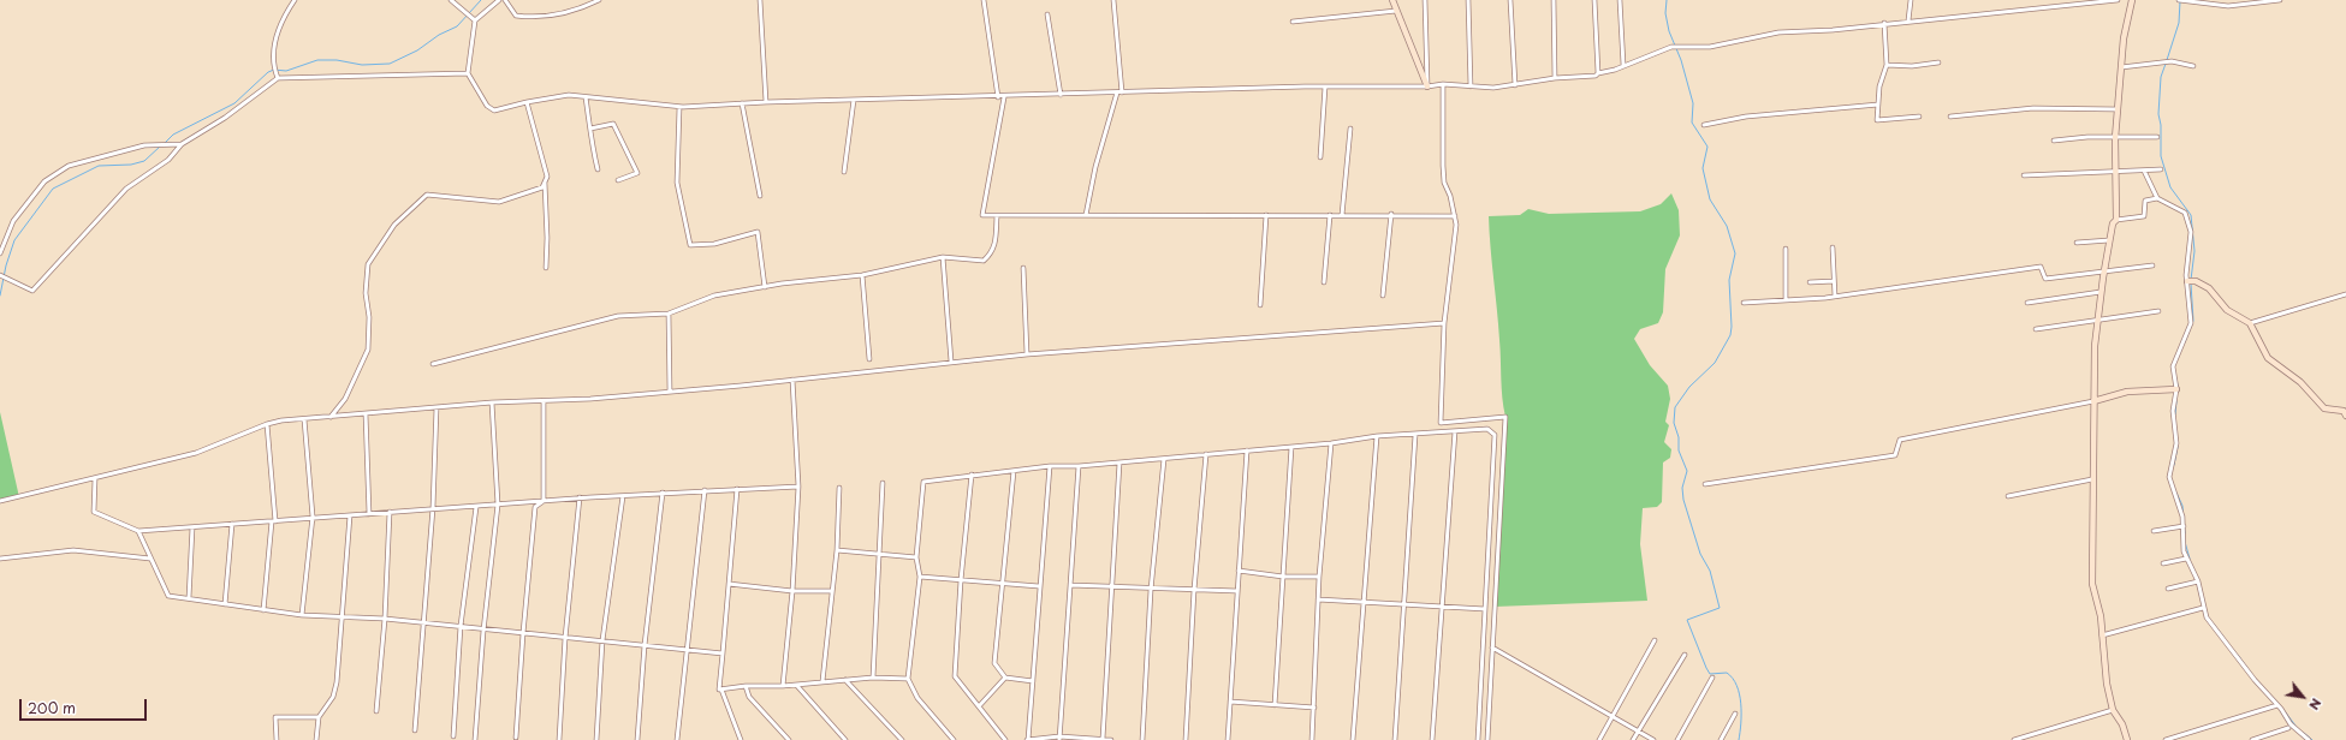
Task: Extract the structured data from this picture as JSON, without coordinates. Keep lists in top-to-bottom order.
{
  "scale_bar": "200 m",
  "north": "bottom right"
}
